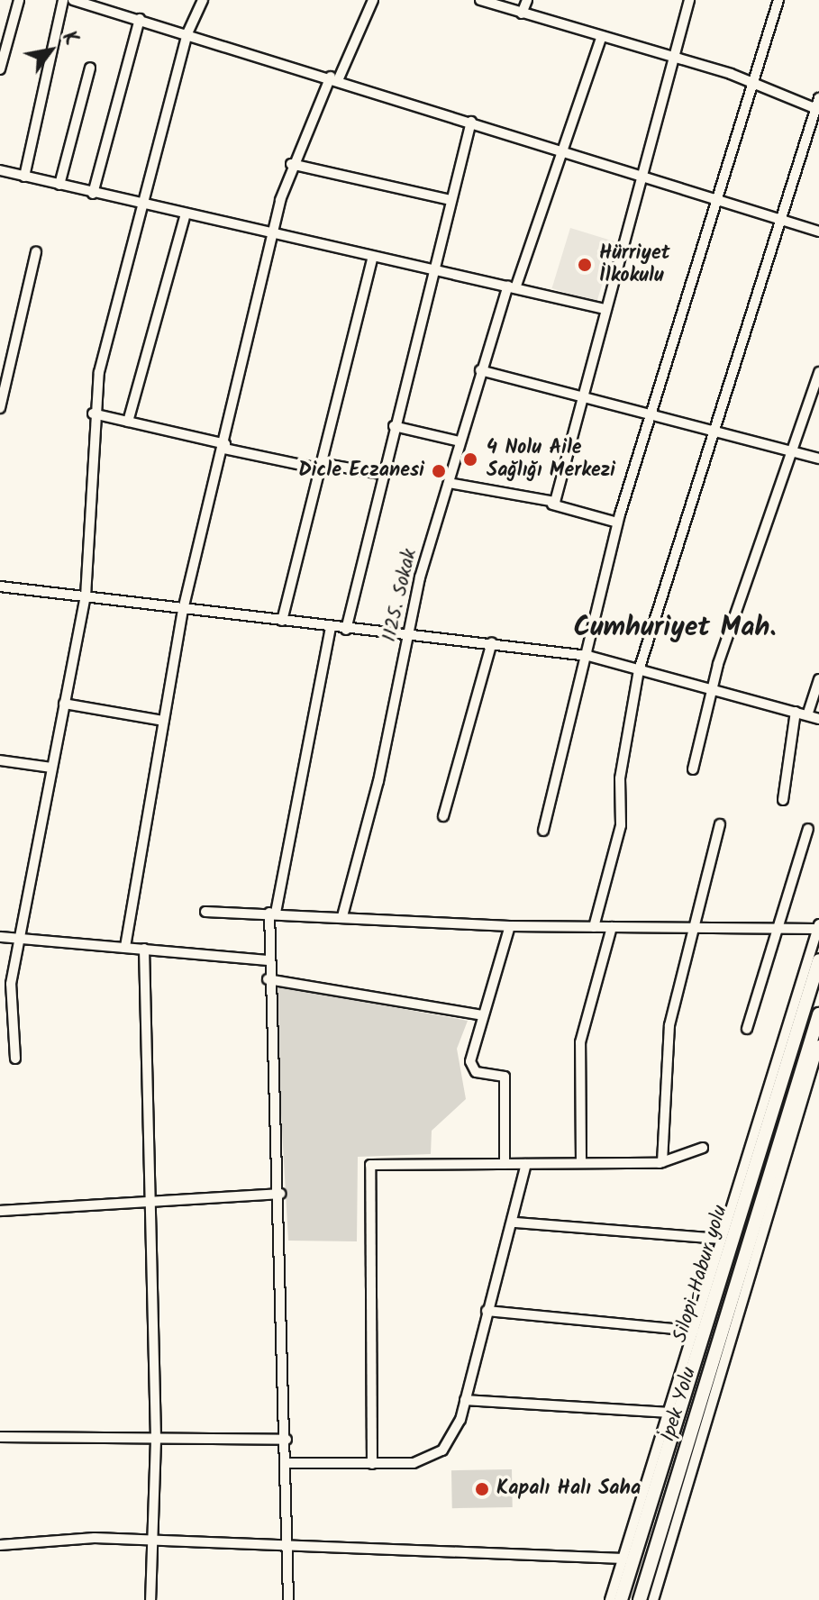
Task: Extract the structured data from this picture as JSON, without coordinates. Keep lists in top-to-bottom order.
{
  "streets": {
    "highway": ["Silopi-Habur yolu", "İpek Yolu"],
    "street": ["1125. Sokak"]
  },
  "districts": ["Cumhuriyet Mah."],
  "places": [
    "Hürriyet İlkokulu",
    "4 Nolu Aile Sağlığı Merkezi",
    "Dicle Eczanesi",
    "Kapalı Halı Saha"
  ],
  "north": "top right"
}
